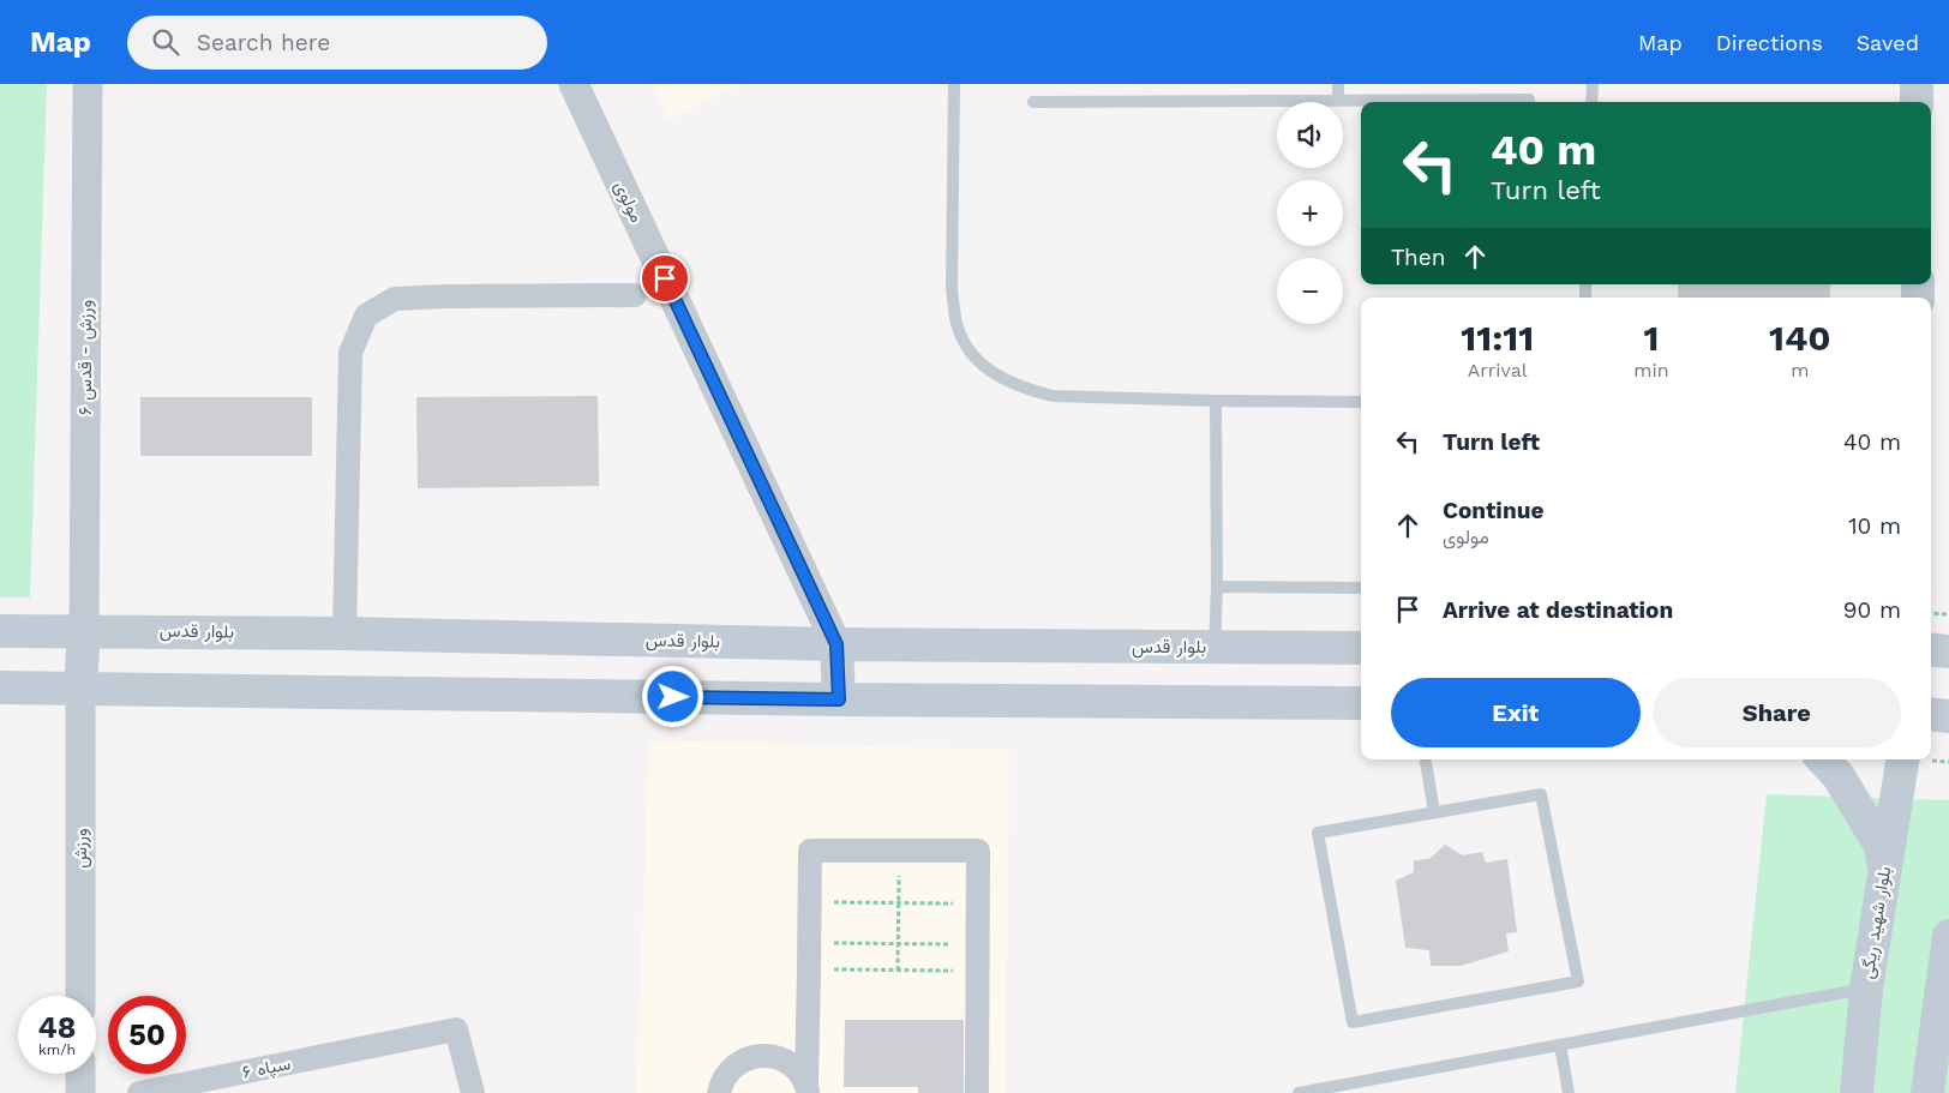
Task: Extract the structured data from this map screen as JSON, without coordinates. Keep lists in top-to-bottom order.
{
  "streets": {
    "main road": ["بلوار قدس", "بلوار شهید ریگی"],
    "street": [
      "مولوی",
      "ورزش - قدس ۶",
      "ورزش",
      "سپاه ۶"
    ]
  },
  "crossings": [
    ["مولوی", "بلوار قدس"],
    ["ورزش - قدس ۶", "بلوار قدس"]
  ],
  "page": {
    "header": "Map",
    "search": "Search here",
    "nav": ["Map", "Directions", "Saved"],
    "map_buttons": ["+", "−"],
    "turn": ["40 m", "Turn left"],
    "then": "Then",
    "eta": [
      "11:11",
      "Arrival",
      "1",
      "min",
      "140",
      "m"
    ],
    "list": [
      {
        "name": "Turn left",
        "value": "40 m"
      },
      {
        "name": "Continue",
        "note": "مولوی",
        "value": "10 m"
      },
      {
        "name": "Arrive at destination",
        "value": "90 m"
      }
    ],
    "buttons": ["Exit", "Share"],
    "speed": "48 km/h",
    "limit": "50"
  }
}
